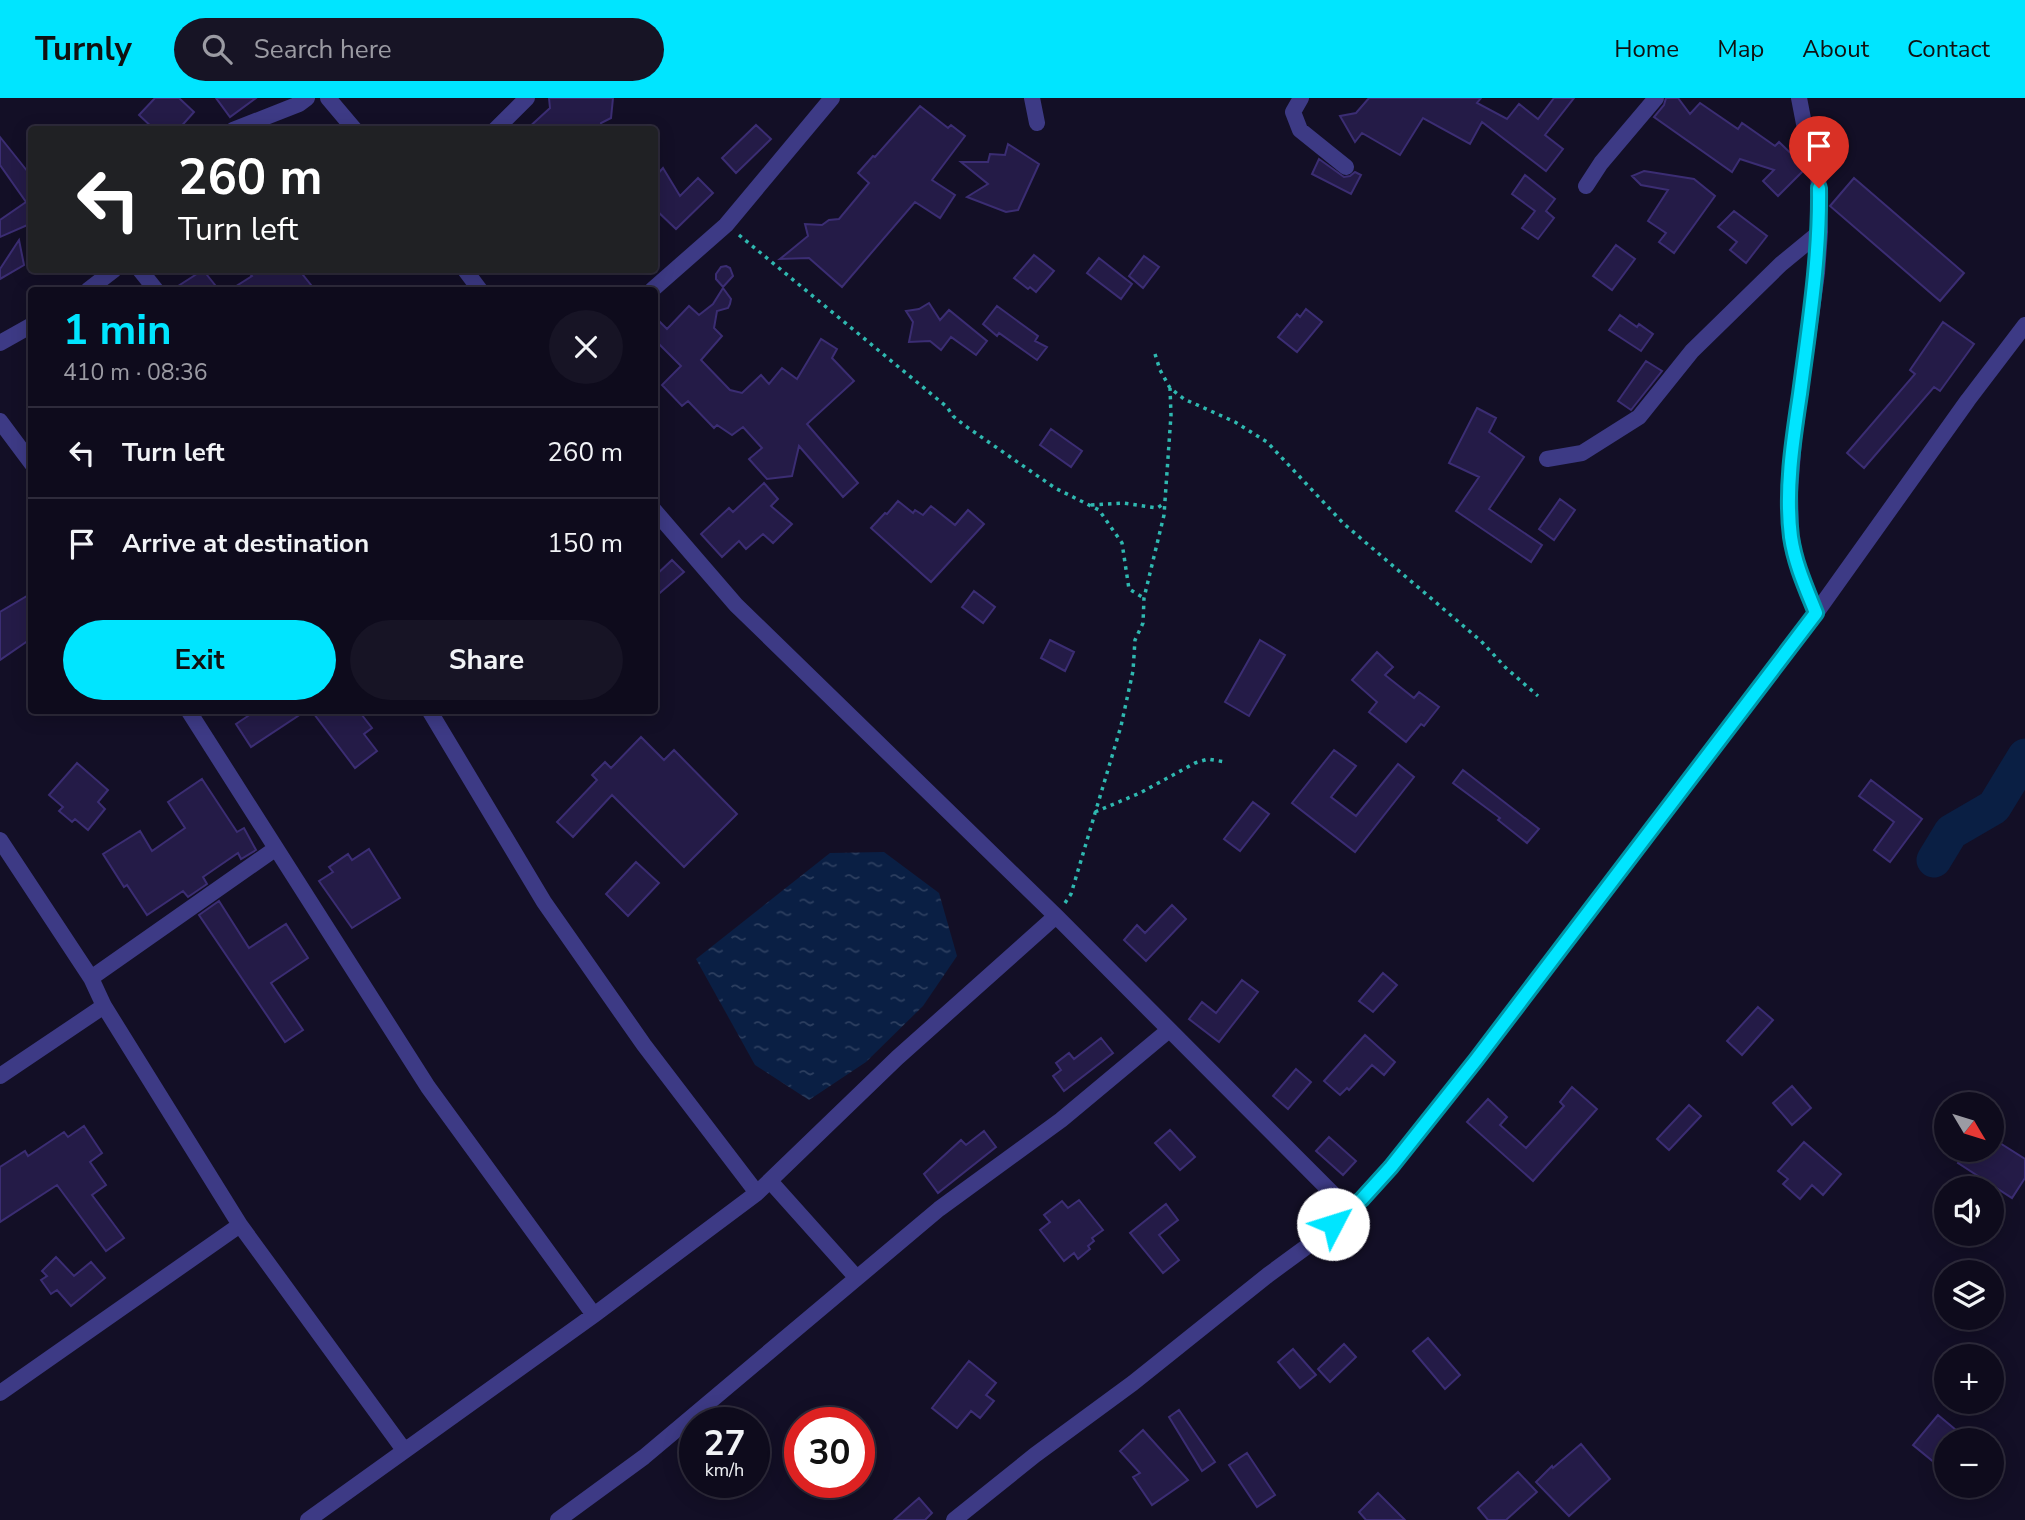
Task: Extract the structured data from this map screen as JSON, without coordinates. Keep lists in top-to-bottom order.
{
  "north": "bottom right",
  "page": {
    "header": "Turnly",
    "search": "Search here",
    "nav": [
      "Home",
      "Map",
      "About",
      "Contact"
    ],
    "turn": ["260 m", "Turn left"],
    "heading": ["1 min", "410 m · 08:36"],
    "list": [
      {
        "name": "Turn left",
        "value": "260 m"
      },
      {
        "name": "Arrive at destination",
        "value": "150 m"
      }
    ],
    "buttons": ["Exit", "Share"],
    "map_buttons": ["+", "−"],
    "speed": "27 km/h",
    "limit": "30"
  }
}
